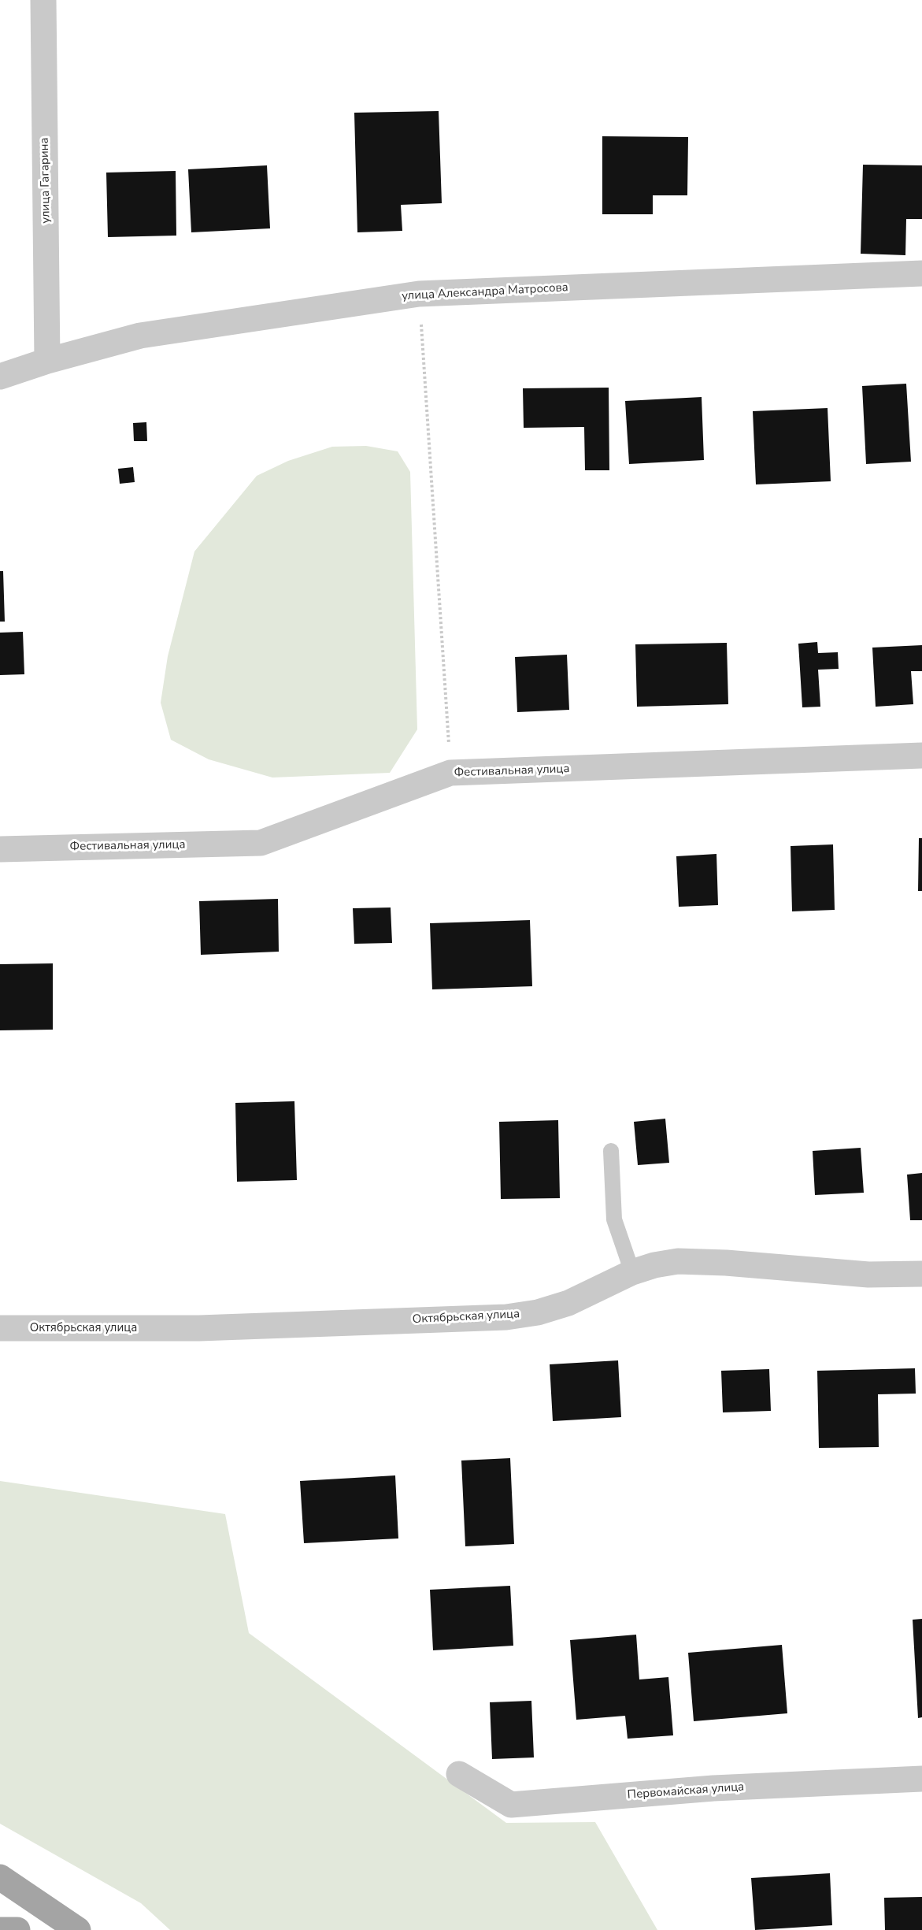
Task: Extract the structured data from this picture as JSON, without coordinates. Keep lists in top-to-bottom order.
{
  "streets": {
    "street": [
      "улица Гагарина",
      "улица Александра Матросова",
      "Фестивальная улица",
      "Октябрьская улица",
      "Первомайская улица"
    ]
  },
  "crossings": [
    ["улица Гагарина", "улица Александра Матросова"]
  ]
}
